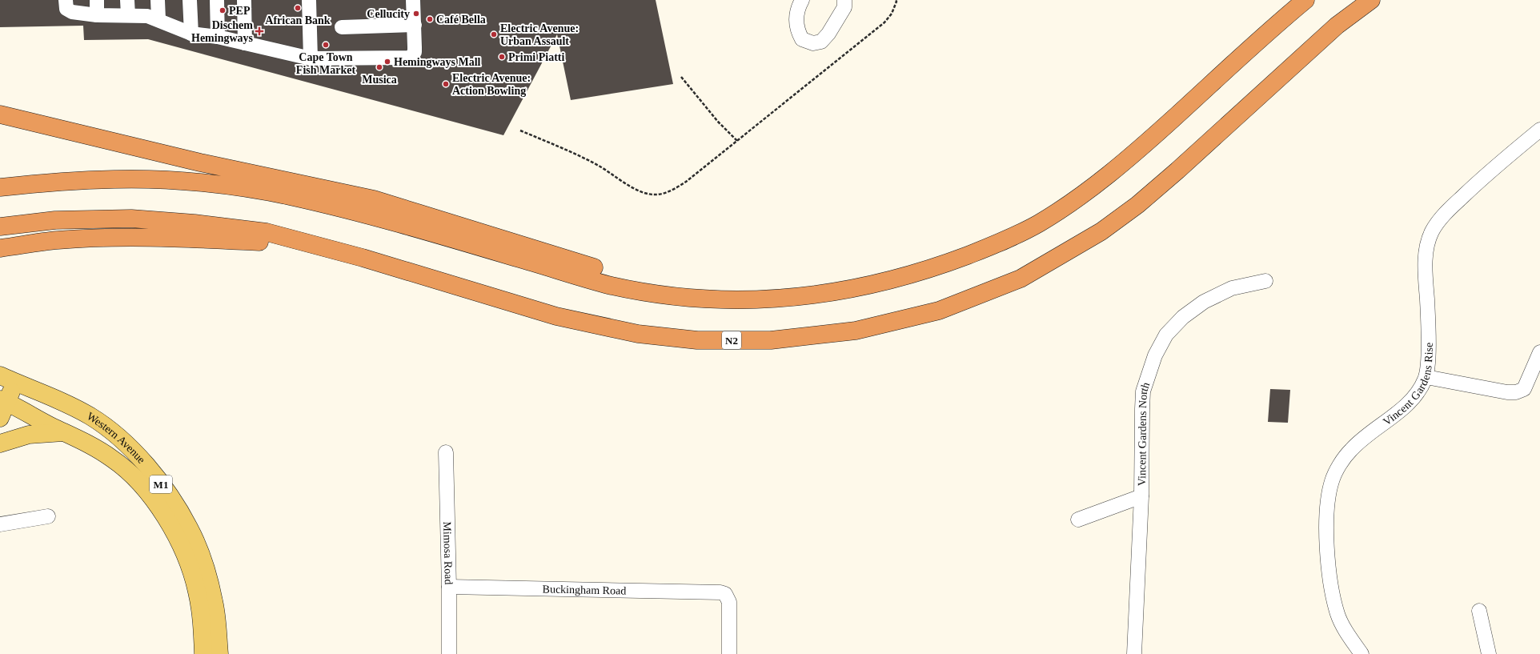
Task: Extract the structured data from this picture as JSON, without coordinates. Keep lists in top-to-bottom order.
{
  "streets": {
    "highway": ["N2"],
    "main road": ["Western Avenue", "M1"],
    "street": [
      "Vincent Gardens Rise",
      "Vincent Gardens North",
      "Mimosa Road",
      "Buckingham Road"
    ]
  },
  "crossings": [
    ["Mimosa Road", "Buckingham Road"]
  ],
  "places": {
    "other": [
      "African Bank",
      "PEP",
      "Cellucity",
      "Café Bella",
      "Electric Avenue: Urban Assault",
      "Cape Town Fish Market",
      "Primi Piatti",
      "Hemingways Mall",
      "Musica",
      "Electric Avenue: Action Bowling"
    ],
    "health": ["Dischem Hemingways"]
  }
}
